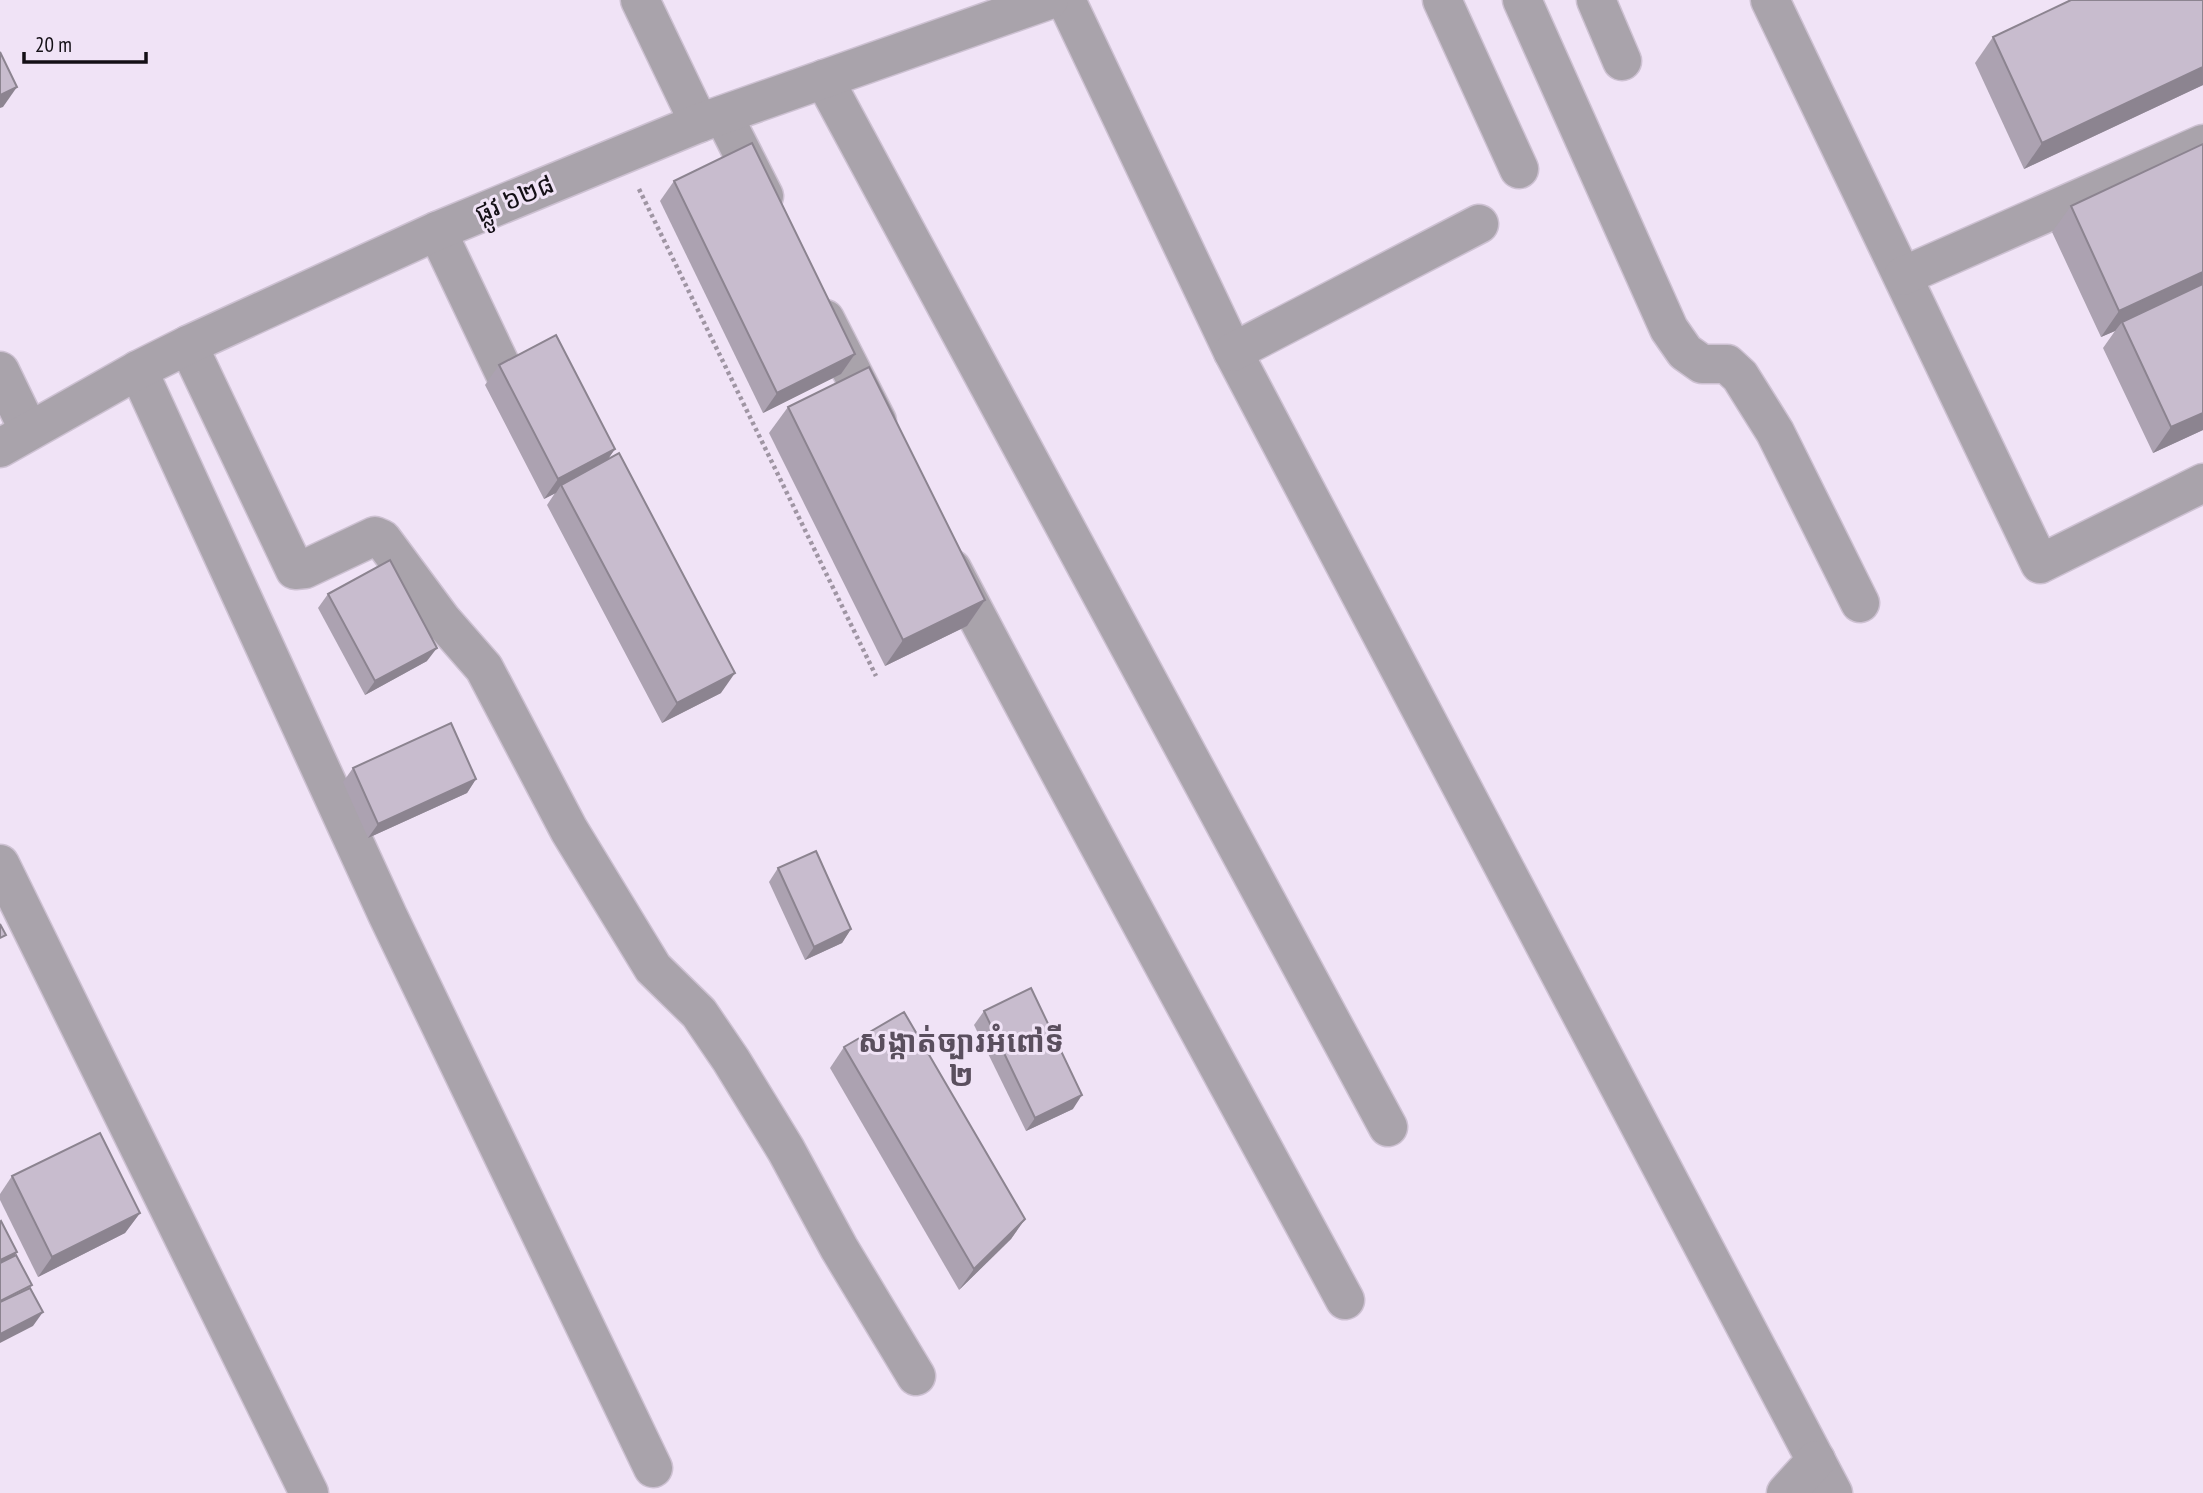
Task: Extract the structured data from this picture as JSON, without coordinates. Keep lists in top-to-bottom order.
{
  "streets": {
    "street": ["ផ្លូវ ៦២៨"]
  },
  "districts": ["សង្កាត់ច្បារអំពៅទី ២"],
  "scale_bar": "20 m"
}
